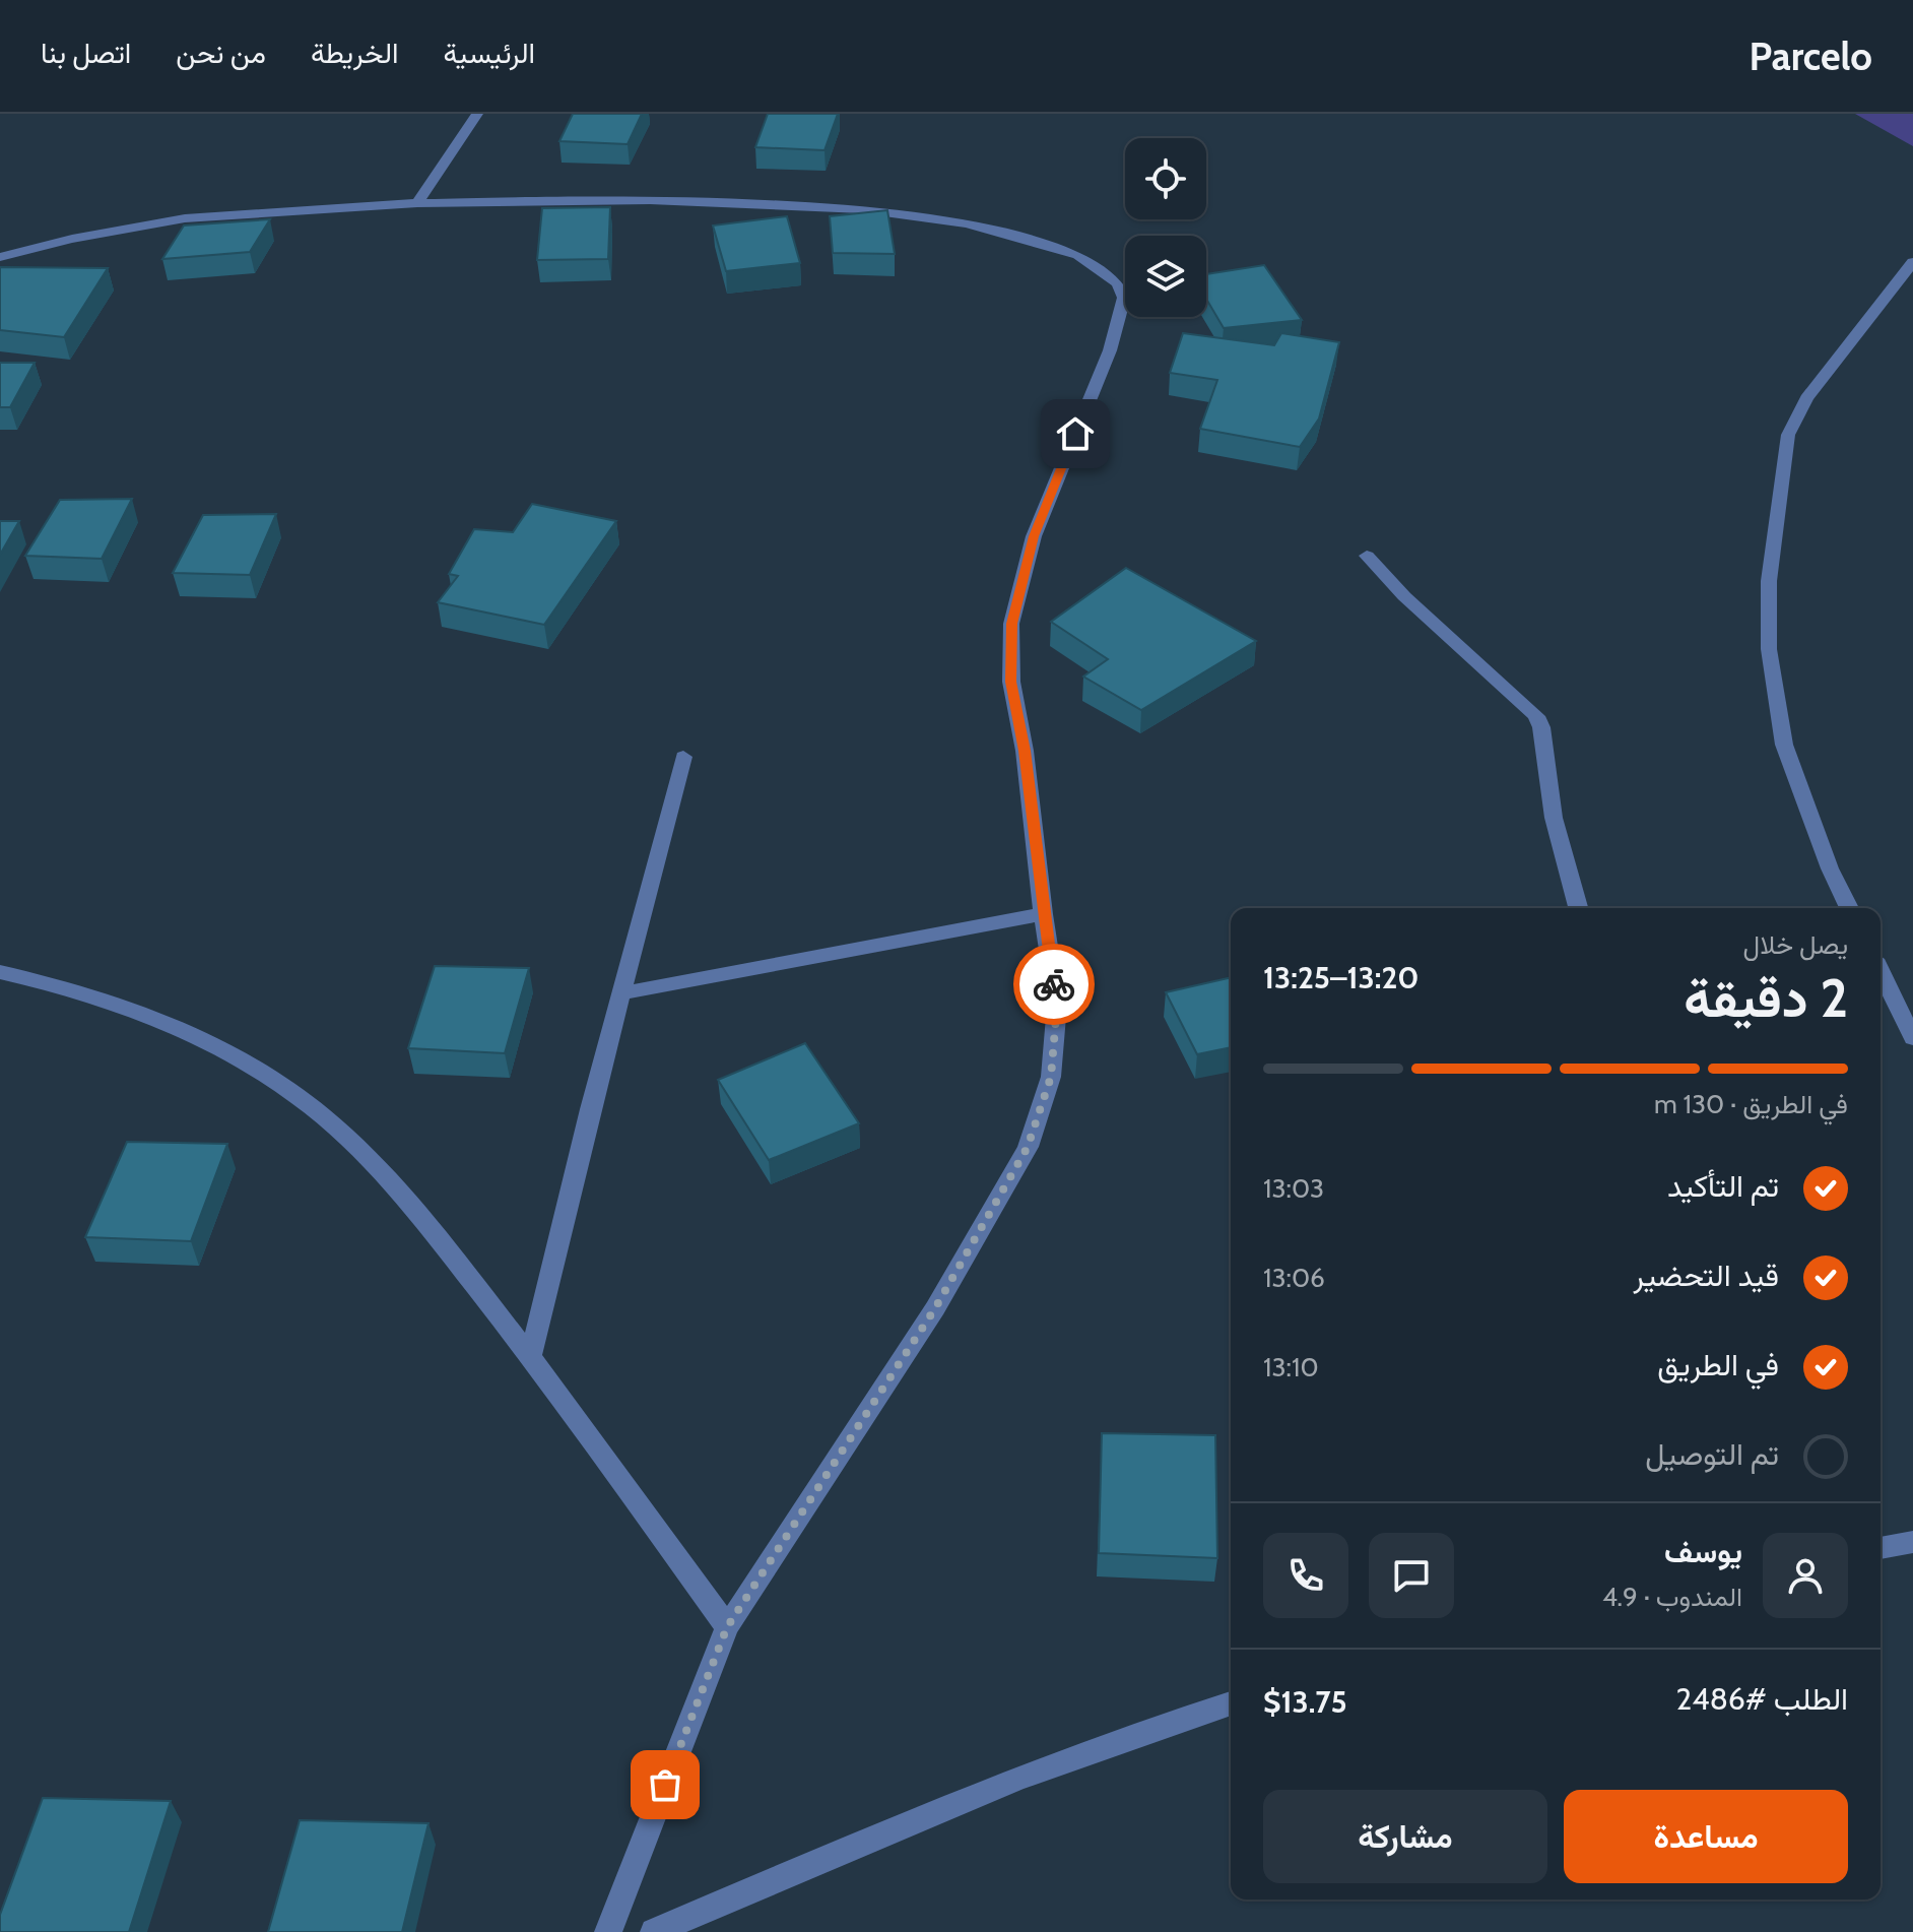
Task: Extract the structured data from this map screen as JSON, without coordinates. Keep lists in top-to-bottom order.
{
  "page": {
    "header": "Parcelo",
    "nav": [
      "الرئيسية",
      "الخريطة",
      "من نحن",
      "اتصل بنا"
    ],
    "heading": ["2 دقيقة", "يصل خلال", "13:20–13:25"],
    "panel": [
      "يوسف",
      "المندوب · 4.9",
      "الطلب #2486",
      "$13.75"
    ],
    "bar": "في الطريق · 130 m",
    "list": [
      ["تم التأكيد", "13:03"],
      ["قيد التحضير", "13:06"],
      ["في الطريق", "13:10"],
      "تم التوصيل"
    ],
    "buttons": ["مساعدة", "مشاركة"]
  }
}
